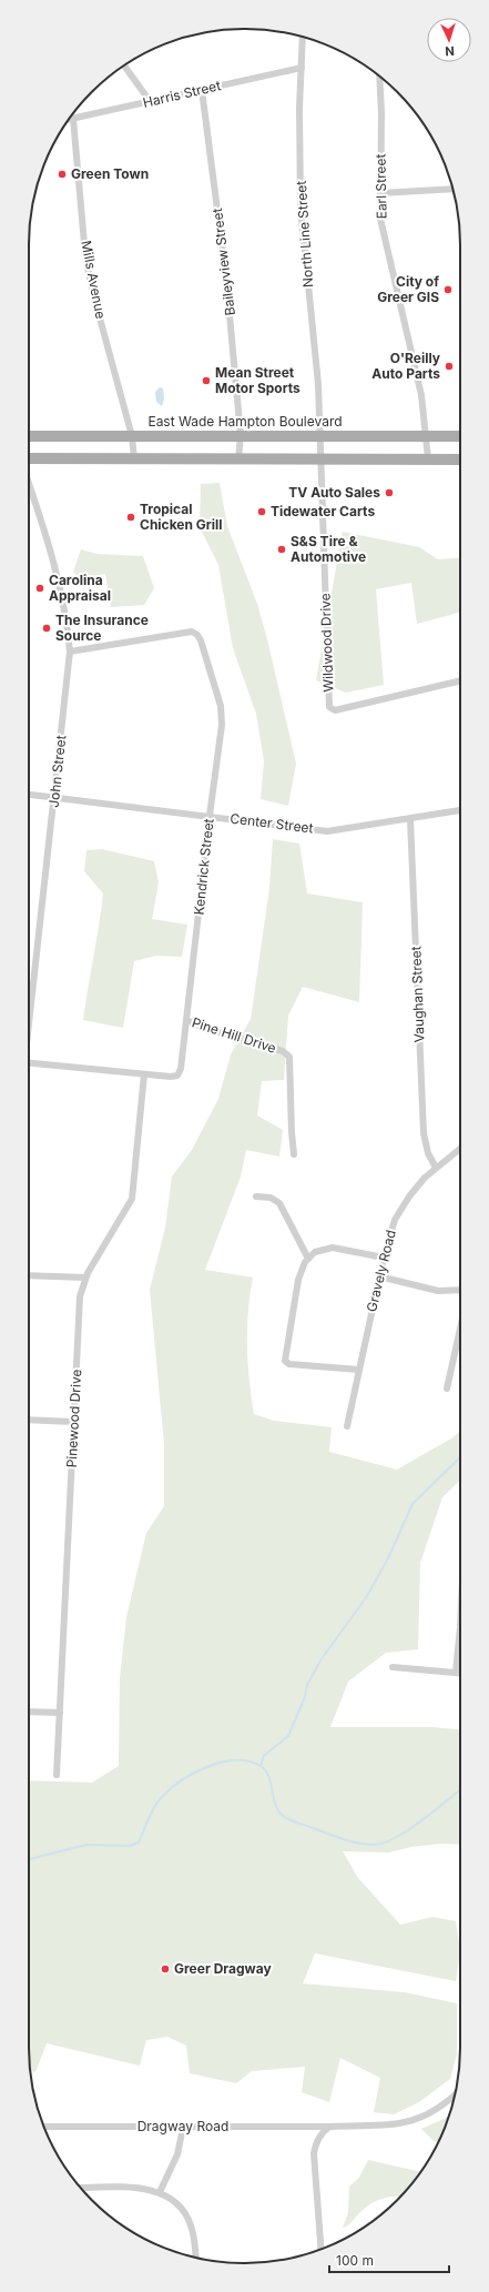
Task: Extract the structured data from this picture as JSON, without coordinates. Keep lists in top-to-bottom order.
{
  "streets": {
    "main road": ["East Wade Hampton Boulevard"],
    "street": [
      "Harris Street",
      "Earl Street",
      "North Line Street",
      "Baileyview Street",
      "Mills Avenue",
      "Wildwood Drive",
      "John Street",
      "Center Street",
      "Kendrick Street",
      "Vaughan Street",
      "Pine Hill Drive",
      "Gravely Road",
      "Pinewood Drive",
      "Dragway Road"
    ]
  },
  "crossings": [
    ["Harris Street", "North Line Street"],
    ["Harris Street", "Baileyview Street"],
    ["Harris Street", "Mills Avenue"],
    ["Earl Street", "East Wade Hampton Boulevard"],
    ["North Line Street", "East Wade Hampton Boulevard"],
    ["North Line Street", "Wildwood Drive"],
    ["Baileyview Street", "East Wade Hampton Boulevard"],
    ["Mills Avenue", "East Wade Hampton Boulevard"],
    ["East Wade Hampton Boulevard", "Wildwood Drive"],
    ["John Street", "Center Street"],
    ["John Street", "Kendrick Street"],
    ["Center Street", "Kendrick Street"],
    ["Center Street", "Vaughan Street"],
    ["Kendrick Street", "Pine Hill Drive"],
    ["Kendrick Street", "Pinewood Drive"],
    ["Vaughan Street", "Gravely Road"]
  ],
  "places": [
    "Green Town",
    "City of Greer GIS",
    "O'Reilly Auto Parts",
    "Mean Street Motor Sports",
    "TV Auto Sales",
    "Tidewater Carts",
    "Tropical Chicken Grill",
    "S&S Tire & Automotive",
    "Carolina Appraisal",
    "The Insurance Source",
    "Greer Dragway"
  ],
  "scale_bar": "100 m",
  "north": "bottom"
}
